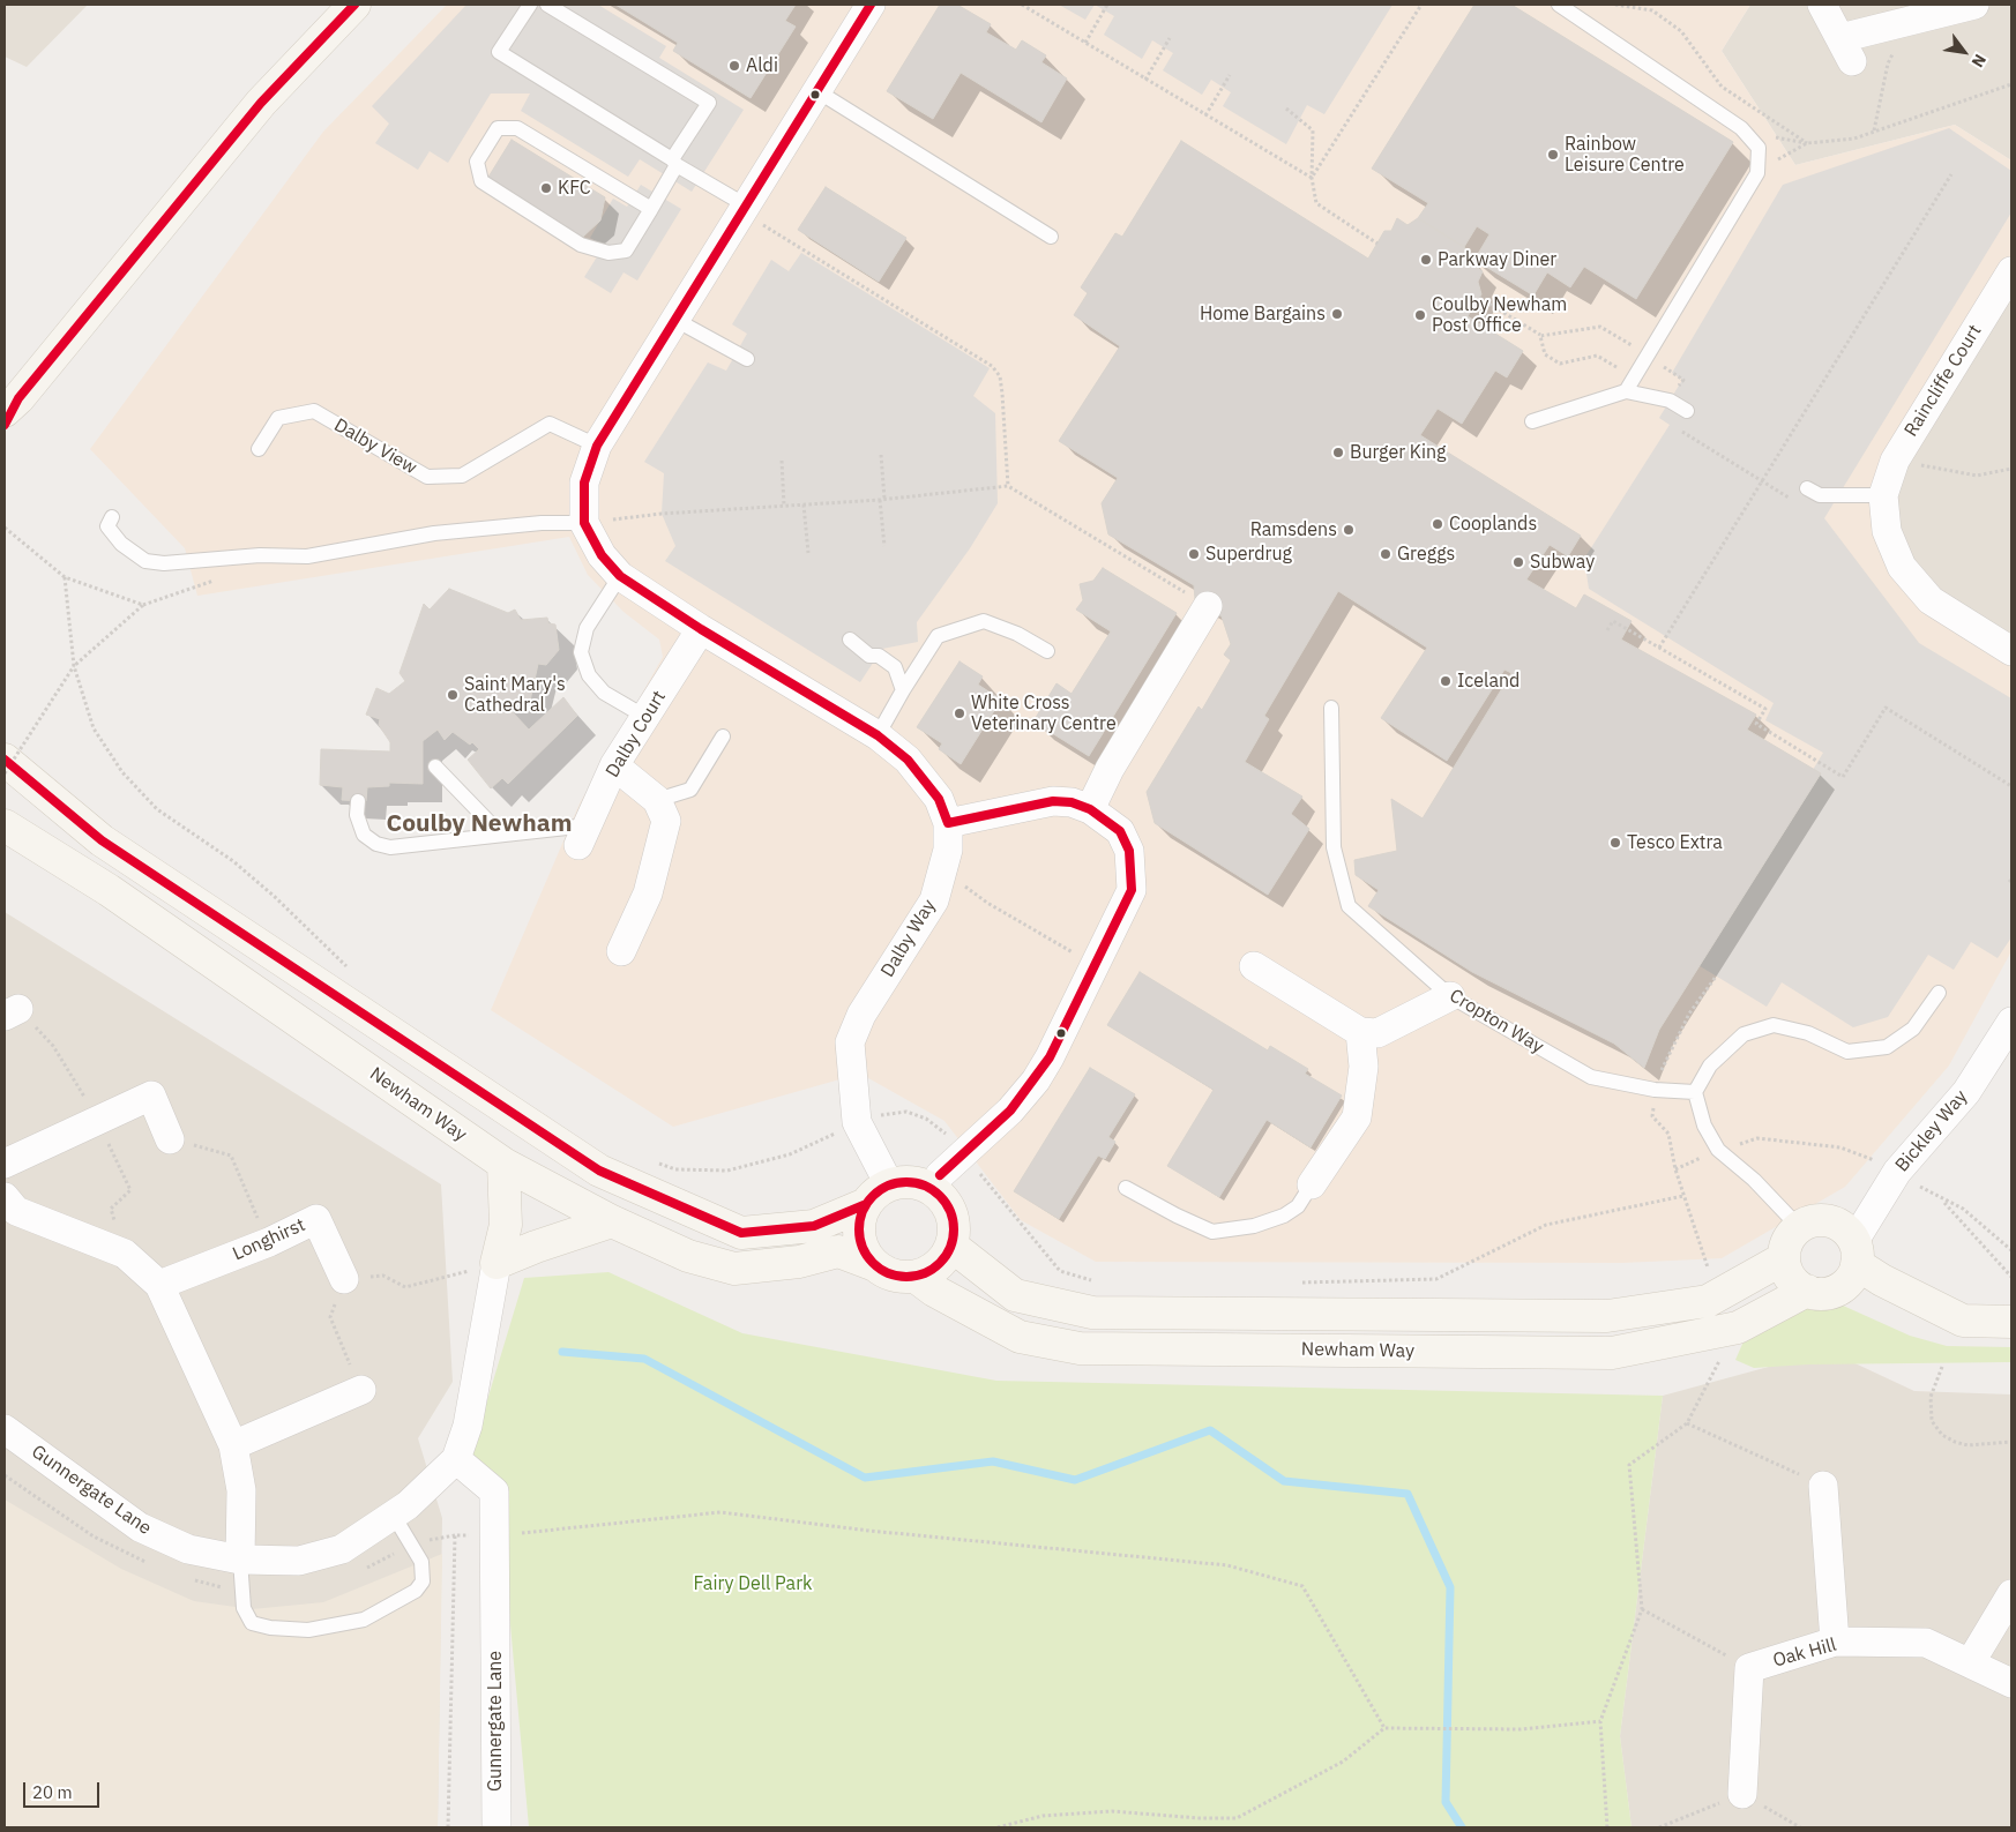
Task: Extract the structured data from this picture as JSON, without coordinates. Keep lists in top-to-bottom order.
{
  "streets": {
    "street": [
      "Raincliffe Court",
      "Dalby Court",
      "Dalby Way",
      "Newham Way",
      "Bickley Way",
      "Longhirst",
      "Gunnergate Lane",
      "Oak Hill"
    ],
    "lane": ["Dalby View", "Cropton Way"]
  },
  "crossings": [
    ["Dalby View", "Dalby Way"],
    ["Dalby Court", "Dalby Way"],
    ["Dalby Way", "Newham Way"],
    ["Newham Way", "Bickley Way"]
  ],
  "districts": ["Coulby Newham"],
  "parks": ["Fairy Dell Park"],
  "places": [
    "Aldi",
    "Rainbow Leisure Centre",
    "KFC",
    "Parkway Diner",
    "Home Bargains",
    "Coulby Newham Post Office",
    "Burger King",
    "Cooplands",
    "Ramsdens",
    "Superdrug",
    "Greggs",
    "Subway",
    "Iceland",
    "Saint Mary's Cathedral",
    "White Cross Veterinary Centre",
    "Tesco Extra"
  ],
  "scale_bar": "20 m",
  "north": "bottom right"
}
